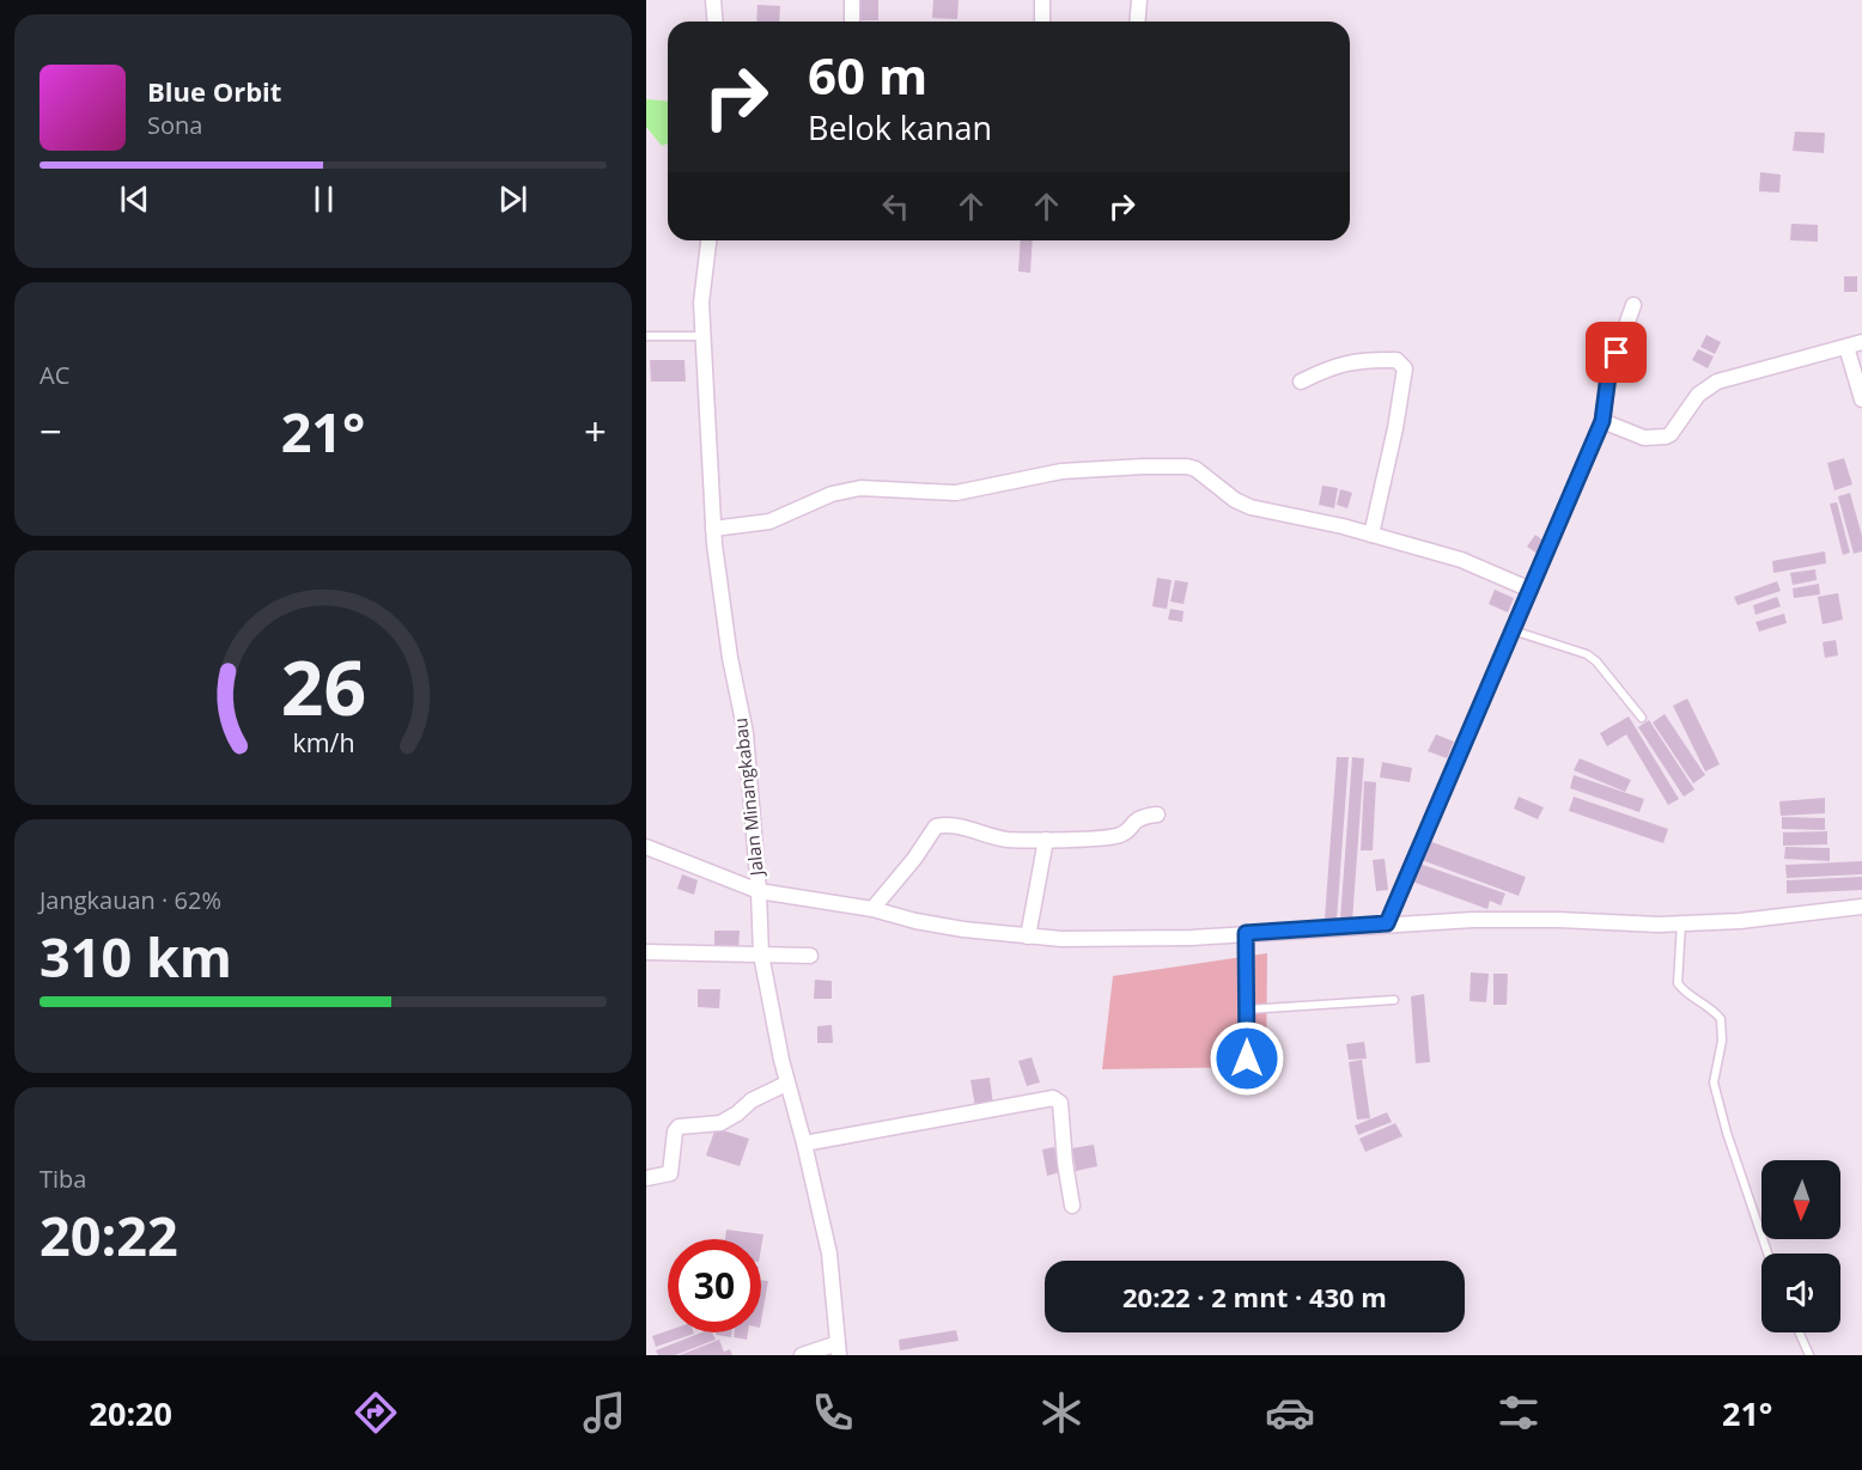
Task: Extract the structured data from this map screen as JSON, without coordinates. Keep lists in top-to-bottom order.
{
  "streets": {
    "street": ["Jalan Minangkabau"]
  },
  "north": "bottom",
  "page": {
    "turn": ["60 m", "Belok kanan"],
    "song": ["Blue Orbit", "Sona"],
    "tile": [
      "AC",
      ["Jangkauan · 62%", "310 km"],
      ["Tiba", "20:22"]
    ],
    "heat": ["−", "21°", "+"],
    "limit": "30",
    "trip": "20:22 · 2 mnt · 430 m",
    "tabs": ["20:20", "21°"],
    "gauge": ["26", "km/h"]
  }
}
